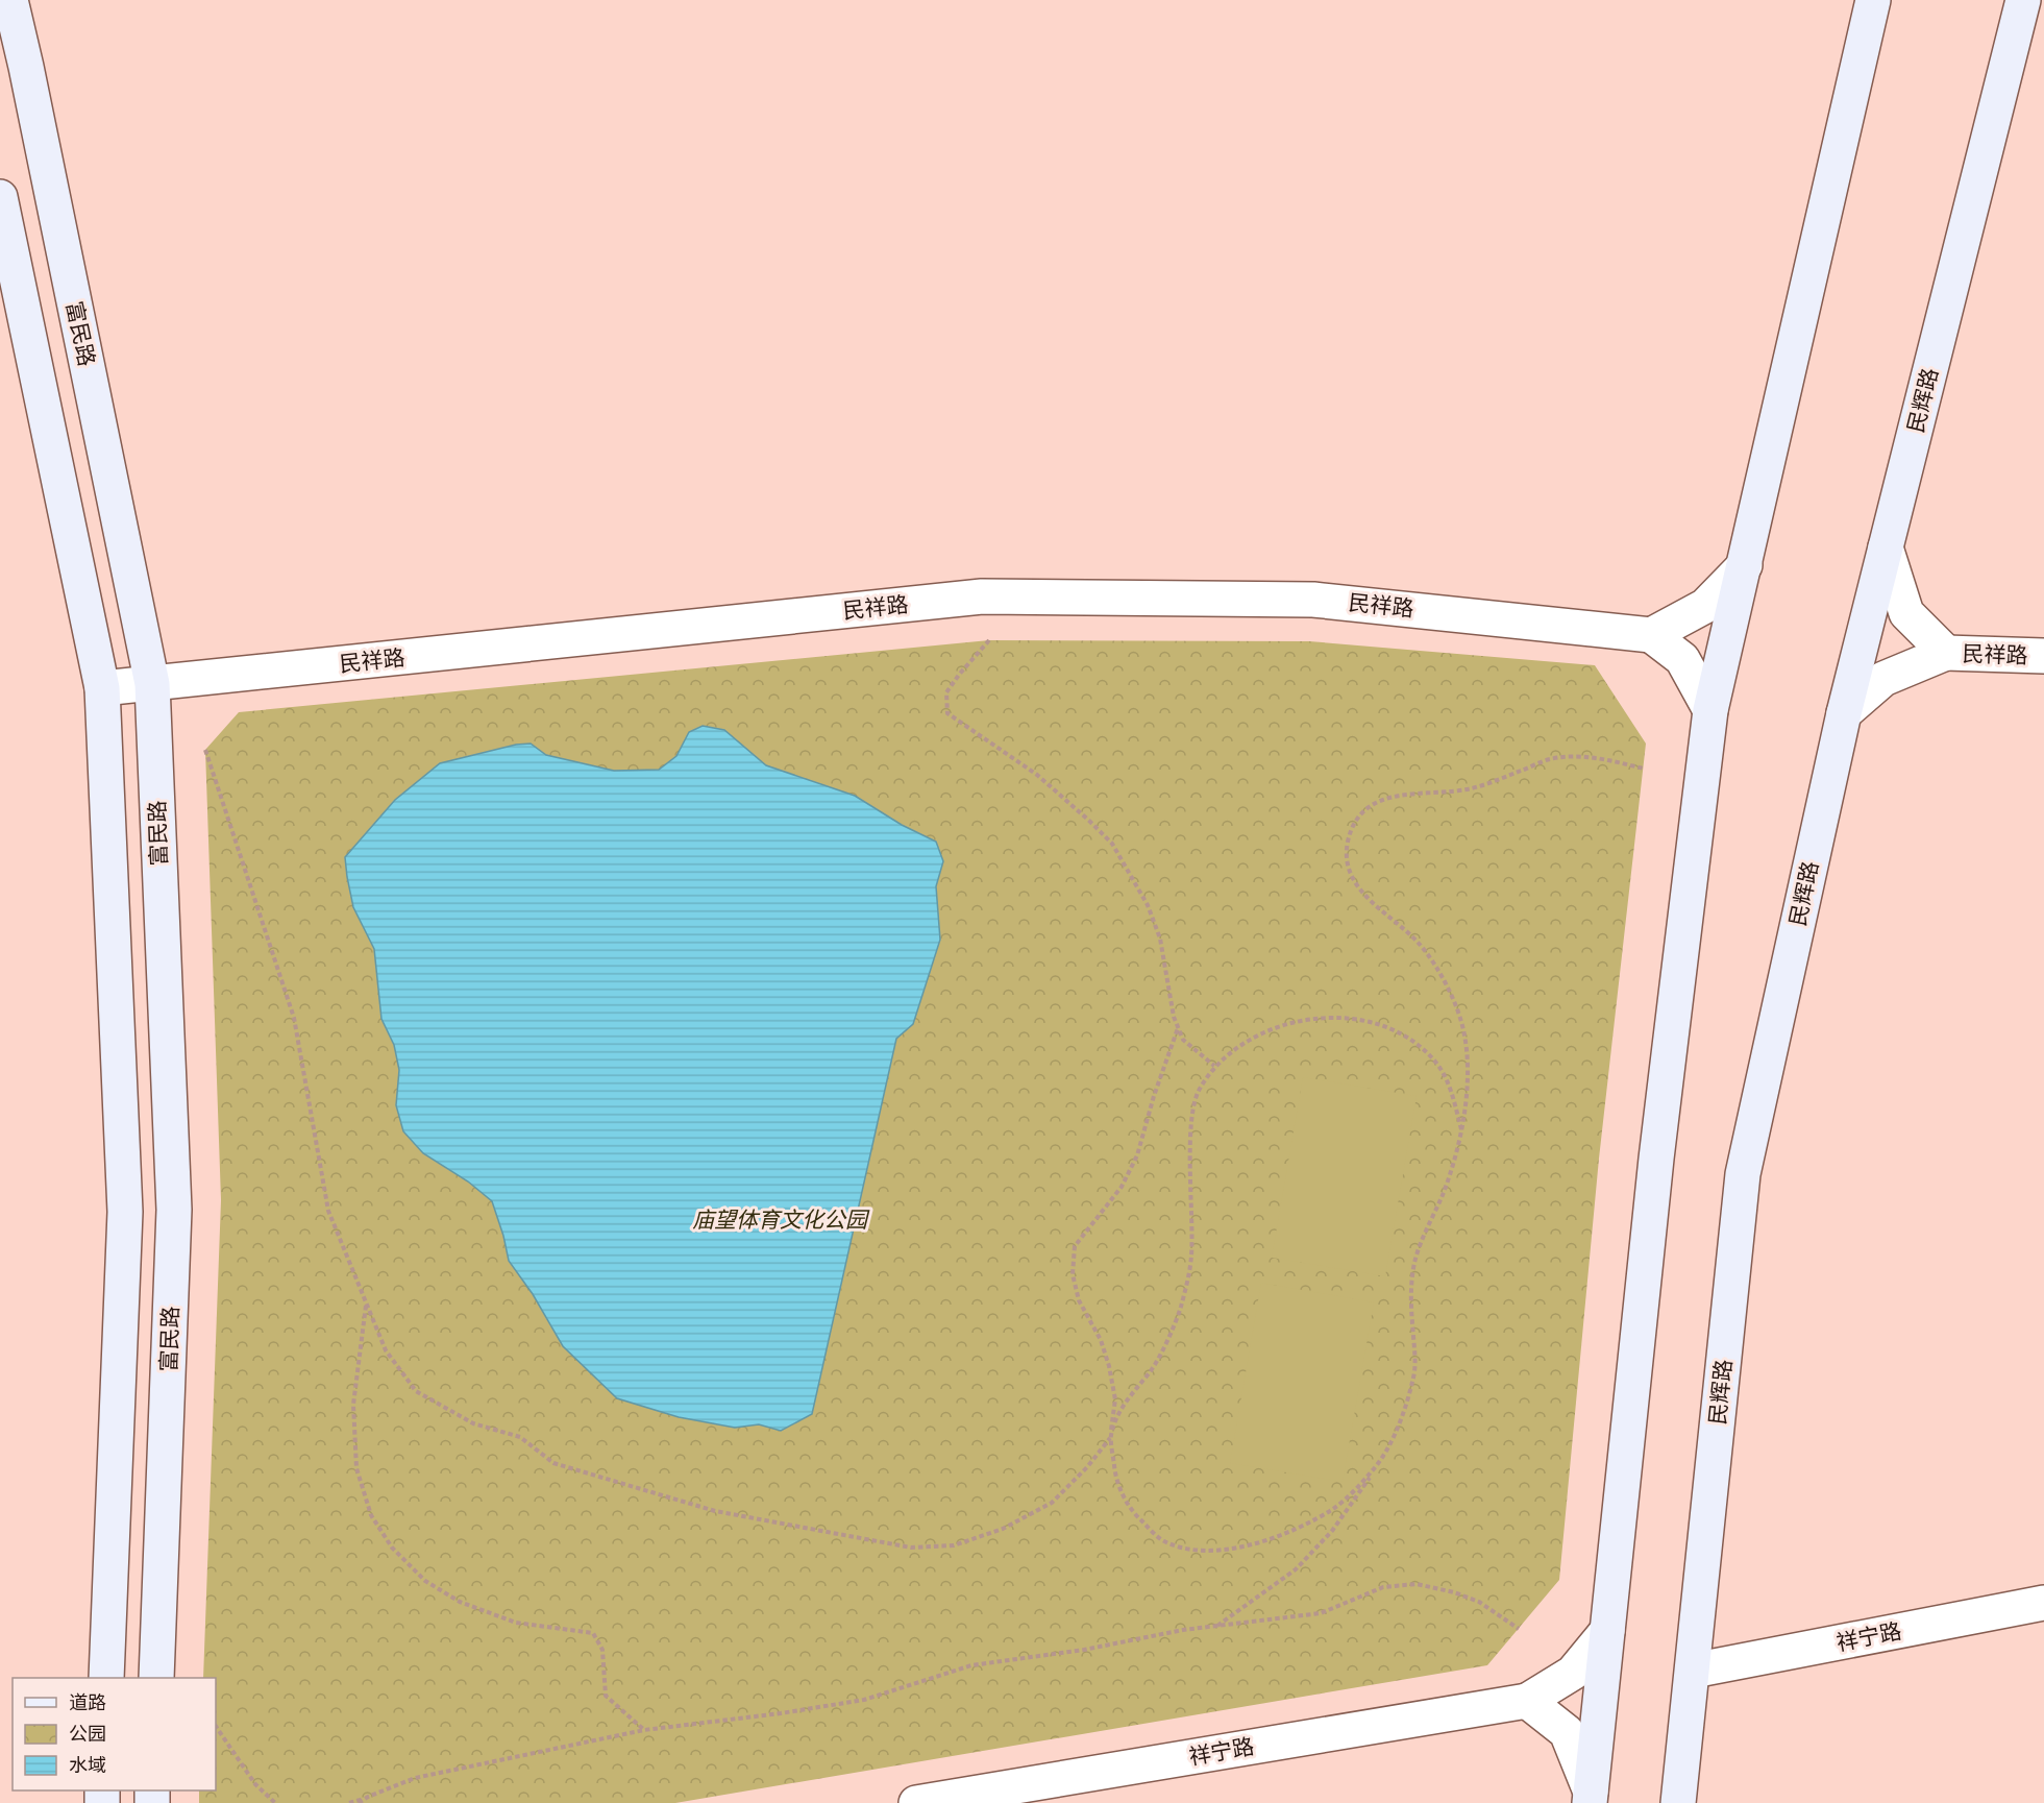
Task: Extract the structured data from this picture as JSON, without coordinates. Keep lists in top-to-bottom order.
{
  "streets": {
    "main road": ["富民路", "民辉路"],
    "street": ["民祥路", "祥宁路"]
  },
  "crossings": [
    ["富民路", "民祥路"],
    ["民辉路", "祥宁路"]
  ],
  "parks": ["庙望体育文化公园"],
  "legend": ["道路", "公园", "水域"]
}
